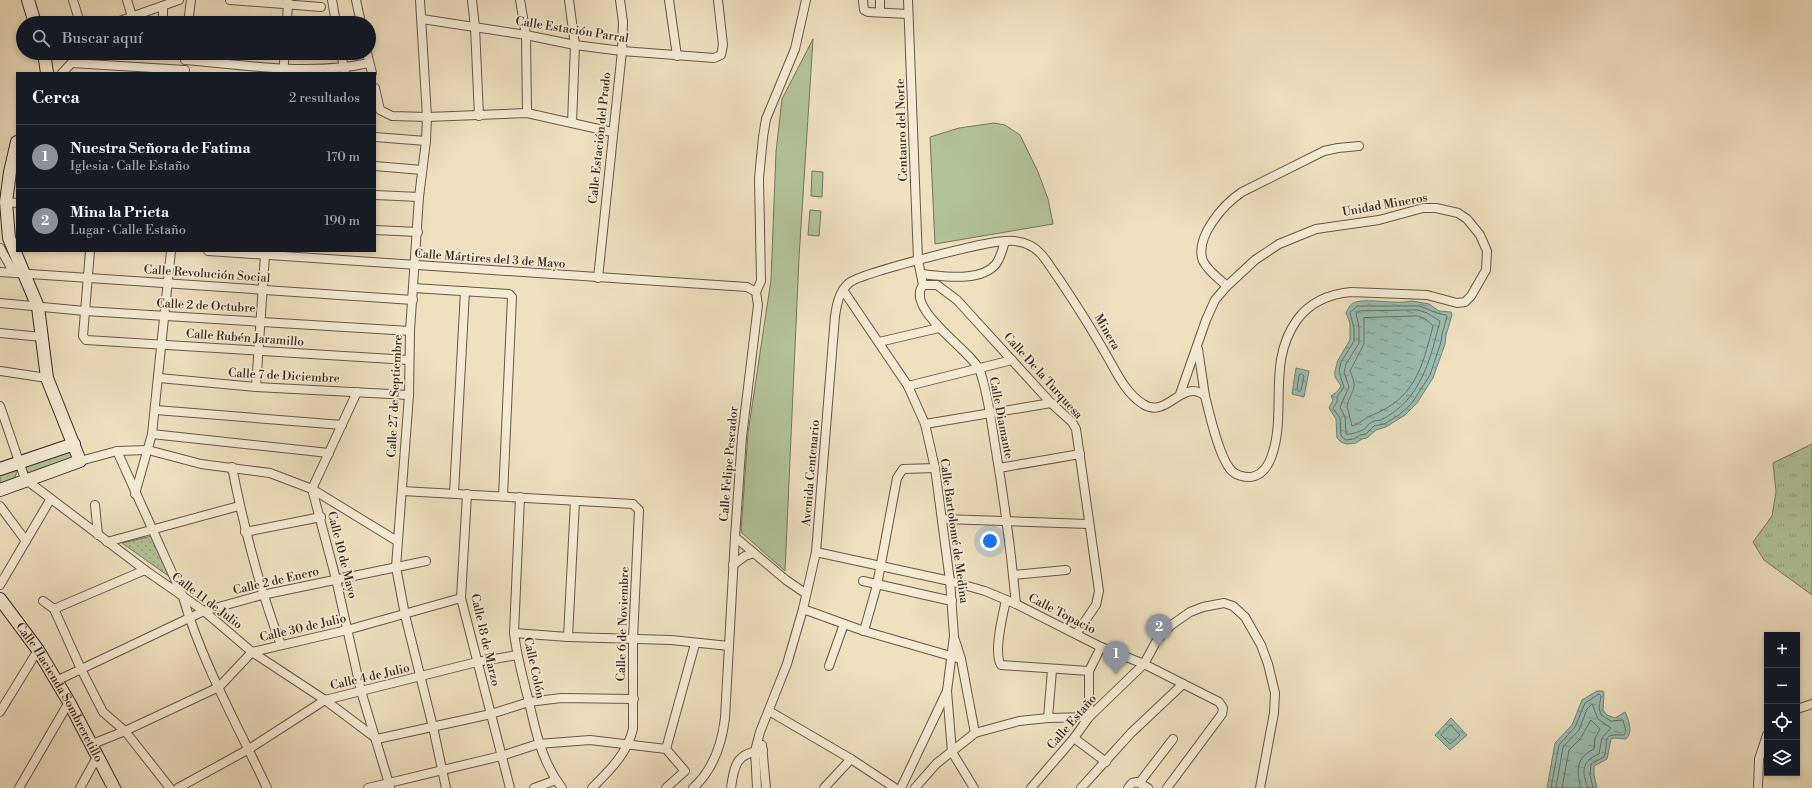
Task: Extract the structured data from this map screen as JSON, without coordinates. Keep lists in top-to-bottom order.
{
  "streets": {
    "street": [
      "Calle Estación Parral",
      "Centauro del Norte",
      "Calle Estación del Prado",
      "Unidad Mineros",
      "Calle Mártires del 3 de Mayo",
      "Calle Revolución Social",
      "Calle 2 de Octubre",
      "Minera",
      "Calle Rubén Jaramillo",
      "Calle 7 de Diciembre",
      "Calle De la Turquesa",
      "Calle 27 de Septiembre",
      "Calle Diamante",
      "Calle Felipe Pescador",
      "Avenida Centenario",
      "Calle Bartolomé de Medina",
      "Calle 10 de Mayo",
      "Calle 2 de Enero",
      "Calle 11 de Julio",
      "Calle Topacio",
      "Calle 6 de Noviembre",
      "Calle 30 de Julio",
      "Calle 18 de Marzo",
      "Calle Colón",
      "Calle 4 de Julio",
      "Calle Hacienda Sombreretillo",
      "Calle Estaño"
    ]
  },
  "crossings": [
    ["Calle Estación Parral", "Calle Estación del Prado"],
    ["Calle Estación Parral", "Calle 27 de Septiembre"],
    ["Centauro del Norte", "Calle Diamante"],
    ["Calle Estación del Prado", "Calle Mártires del 3 de Mayo"],
    ["Unidad Mineros", "Minera"],
    ["Calle Mártires del 3 de Mayo", "Calle 27 de Septiembre"],
    ["Calle Mártires del 3 de Mayo", "Calle Felipe Pescador"],
    ["Calle Revolución Social", "Calle 27 de Septiembre"],
    ["Calle 2 de Octubre", "Calle Rubén Jaramillo"],
    ["Calle 2 de Octubre", "Calle 27 de Septiembre"],
    ["Calle Rubén Jaramillo", "Calle 27 de Septiembre"],
    ["Calle 7 de Diciembre", "Calle 27 de Septiembre"],
    ["Calle De la Turquesa", "Calle Diamante"],
    ["Calle De la Turquesa", "Calle Topacio"],
    ["Calle 27 de Septiembre", "Calle 2 de Enero"],
    ["Calle 27 de Septiembre", "Calle 30 de Julio"],
    ["Calle 27 de Septiembre", "Calle 4 de Julio"],
    ["Calle Diamante", "Calle Topacio"],
    ["Calle Felipe Pescador", "Avenida Centenario"],
    ["Avenida Centenario", "Calle Bartolomé de Medina"],
    ["Avenida Centenario", "Calle Topacio"],
    ["Calle Bartolomé de Medina", "Calle Topacio"],
    ["Calle 10 de Mayo", "Calle 2 de Enero"],
    ["Calle 10 de Mayo", "Calle 11 de Julio"],
    ["Calle 10 de Mayo", "Calle 30 de Julio"],
    ["Calle 10 de Mayo", "Calle 4 de Julio"],
    ["Calle 2 de Enero", "Calle 11 de Julio"],
    ["Calle 2 de Enero", "Calle Hacienda Sombreretillo"],
    ["Calle 11 de Julio", "Calle 30 de Julio"],
    ["Calle 11 de Julio", "Calle 4 de Julio"],
    ["Calle Topacio", "Calle Estaño"],
    ["Calle 30 de Julio", "Calle 18 de Marzo"],
    ["Calle 30 de Julio", "Calle Hacienda Sombreretillo"],
    ["Calle 18 de Marzo", "Calle 4 de Julio"],
    ["Calle Colón", "Calle 4 de Julio"]
  ],
  "page": {
    "search": "Buscar aquí",
    "heading": ["Cerca", "2 resultados"],
    "list": [
      {
        "mark": "1",
        "name": "Nuestra Señora de Fatima",
        "note": "Iglesia · Calle Estaño",
        "value": "170 m"
      },
      {
        "mark": "2",
        "name": "Mina la Prieta",
        "note": "Lugar · Calle Estaño",
        "value": "190 m"
      }
    ],
    "pins": ["2", "1"],
    "map_buttons": ["+", "−"]
  }
}
